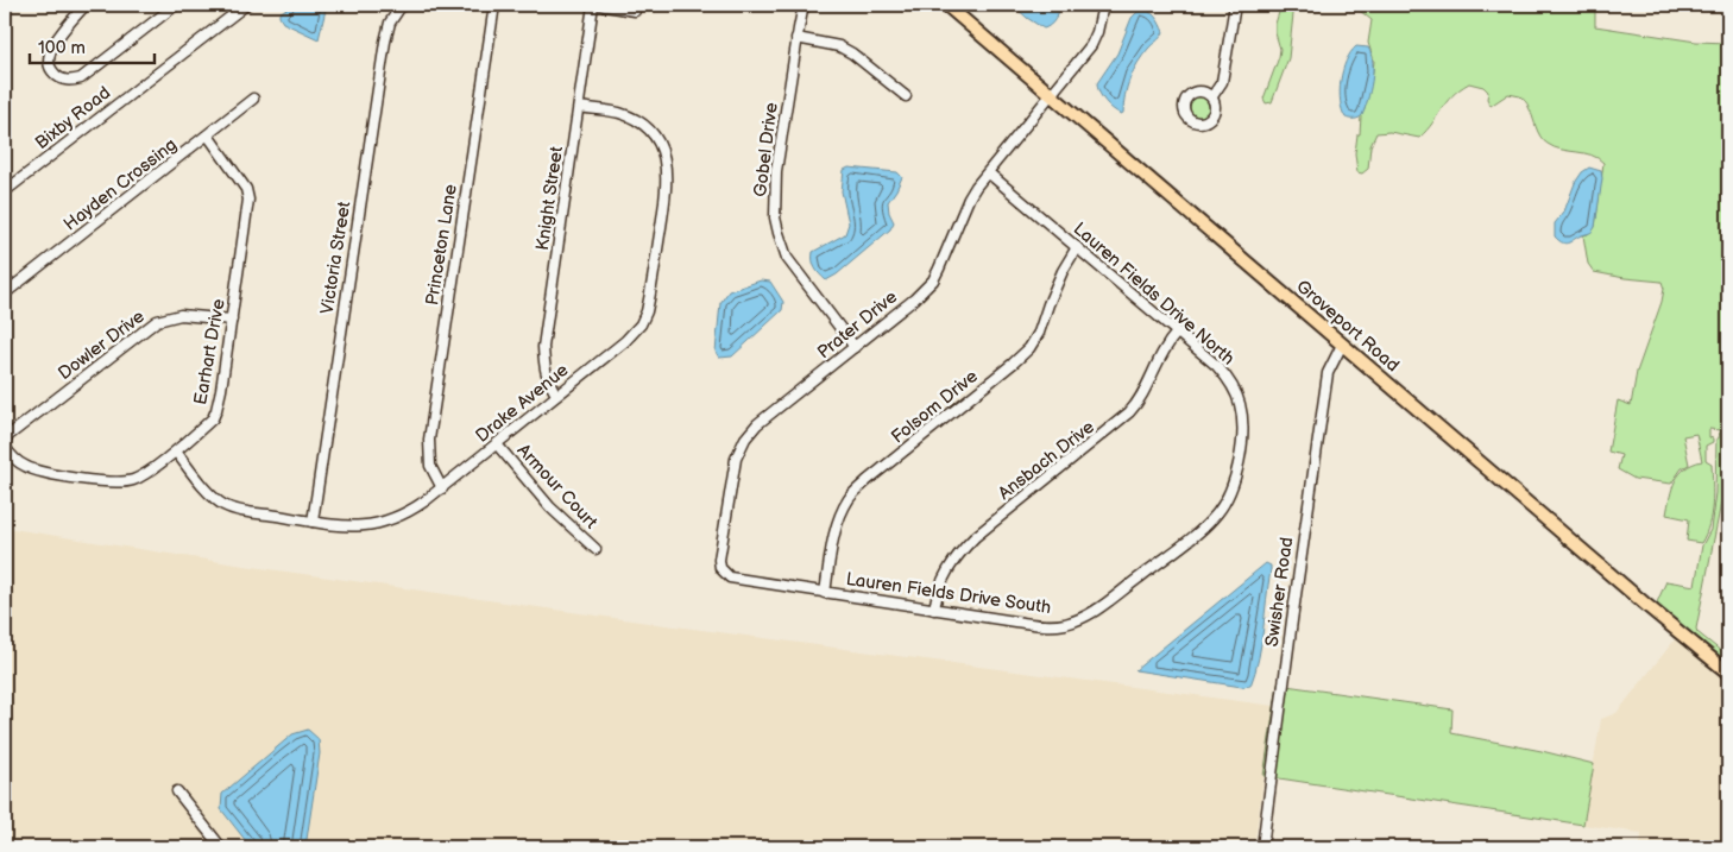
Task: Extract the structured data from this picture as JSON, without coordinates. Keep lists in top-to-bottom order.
{
  "streets": {
    "main road": ["Groveport Road"],
    "street": [
      "Bixby Road",
      "Gobel Drive",
      "Hayden Crossing",
      "Knight Street",
      "Princeton Lane",
      "Victoria Street",
      "Lauren Fields Drive North",
      "Prater Drive",
      "Dowler Drive",
      "Earhart Drive",
      "Drake Avenue",
      "Folsom Drive",
      "Ansbach Drive",
      "Armour Court",
      "Swisher Road",
      "Lauren Fields Drive South"
    ]
  },
  "crossings": [
    ["Gobel Drive", "Prater Drive"],
    ["Hayden Crossing", "Earhart Drive"],
    ["Knight Street", "Drake Avenue"],
    ["Princeton Lane", "Drake Avenue"],
    ["Victoria Street", "Drake Avenue"],
    ["Lauren Fields Drive North", "Prater Drive"],
    ["Lauren Fields Drive North", "Folsom Drive"],
    ["Lauren Fields Drive North", "Ansbach Drive"],
    ["Lauren Fields Drive North", "Lauren Fields Drive South"],
    ["Prater Drive", "Groveport Road"],
    ["Prater Drive", "Lauren Fields Drive South"],
    ["Groveport Road", "Swisher Road"],
    ["Dowler Drive", "Earhart Drive"],
    ["Earhart Drive", "Drake Avenue"],
    ["Drake Avenue", "Armour Court"],
    ["Folsom Drive", "Lauren Fields Drive South"],
    ["Ansbach Drive", "Lauren Fields Drive South"]
  ],
  "scale_bar": "100 m"
}
